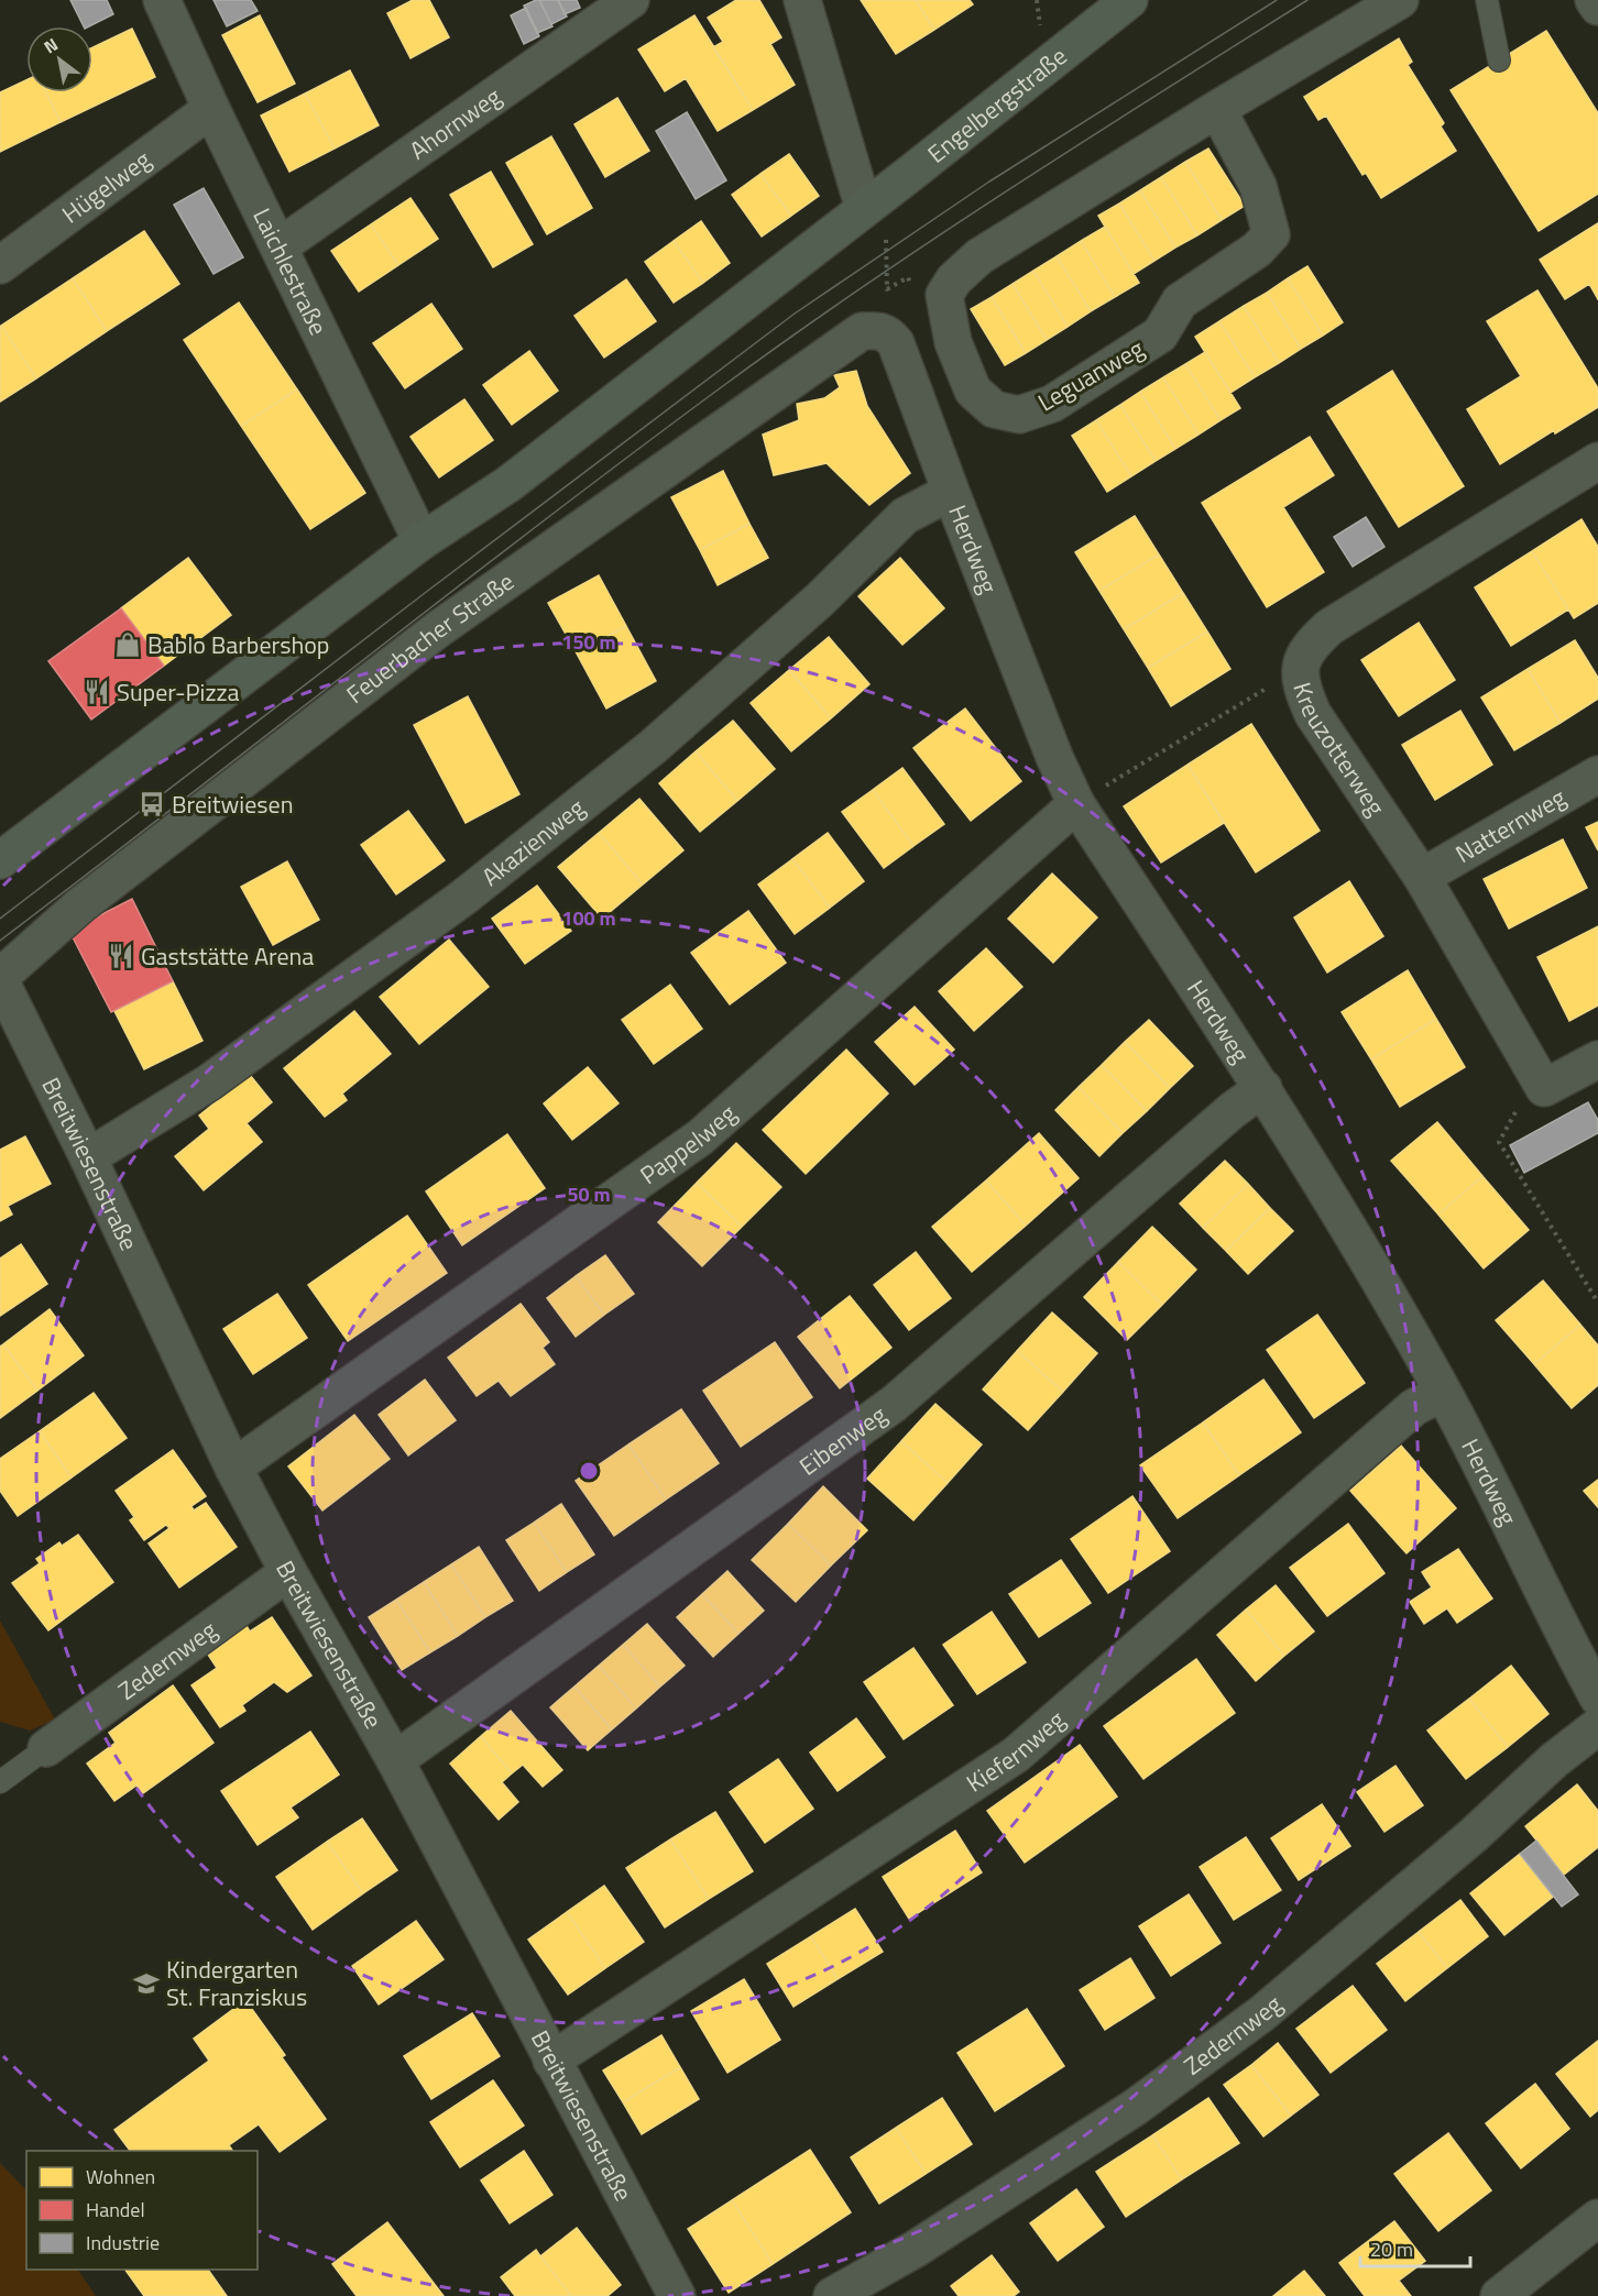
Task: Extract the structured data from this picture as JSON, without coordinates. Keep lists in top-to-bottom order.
{
  "streets": {
    "main road": ["Engelbergstraße"],
    "street": [
      "Ahornweg",
      "Hügelweg",
      "Laichlestraße",
      "Leguanweg",
      "Herdweg",
      "Feuerbacher Straße",
      "Kreuzotterweg",
      "Natternweg",
      "Akazienweg",
      "Pappelweg",
      "Breitwiesenstraße",
      "Eibenweg",
      "Zedernweg",
      "Kiefernweg"
    ]
  },
  "crossings": [
    ["Ahornweg", "Laichlestraße"],
    ["Hügelweg", "Laichlestraße"],
    ["Herdweg", "Feuerbacher Straße"],
    ["Herdweg", "Akazienweg"],
    ["Herdweg", "Pappelweg"],
    ["Herdweg", "Eibenweg"],
    ["Herdweg", "Kiefernweg"],
    ["Feuerbacher Straße", "Breitwiesenstraße"],
    ["Kreuzotterweg", "Natternweg"],
    ["Akazienweg", "Breitwiesenstraße"],
    ["Pappelweg", "Breitwiesenstraße"],
    ["Breitwiesenstraße", "Eibenweg"],
    ["Breitwiesenstraße", "Zedernweg"],
    ["Breitwiesenstraße", "Kiefernweg"]
  ],
  "places": {
    "shop": ["Bablo Barbershop"],
    "restaurant": ["Super-Pizza", "Gaststätte Arena"],
    "bus stop": ["Breitwiesen"],
    "school or university": ["Kindergarten St. Franziskus"]
  },
  "legend": ["Wohnen", "Handel", "Industrie"],
  "scale_bar": "20 m",
  "north": "top left",
  "rings": ["150 m", "100 m", "50 m"]
}
